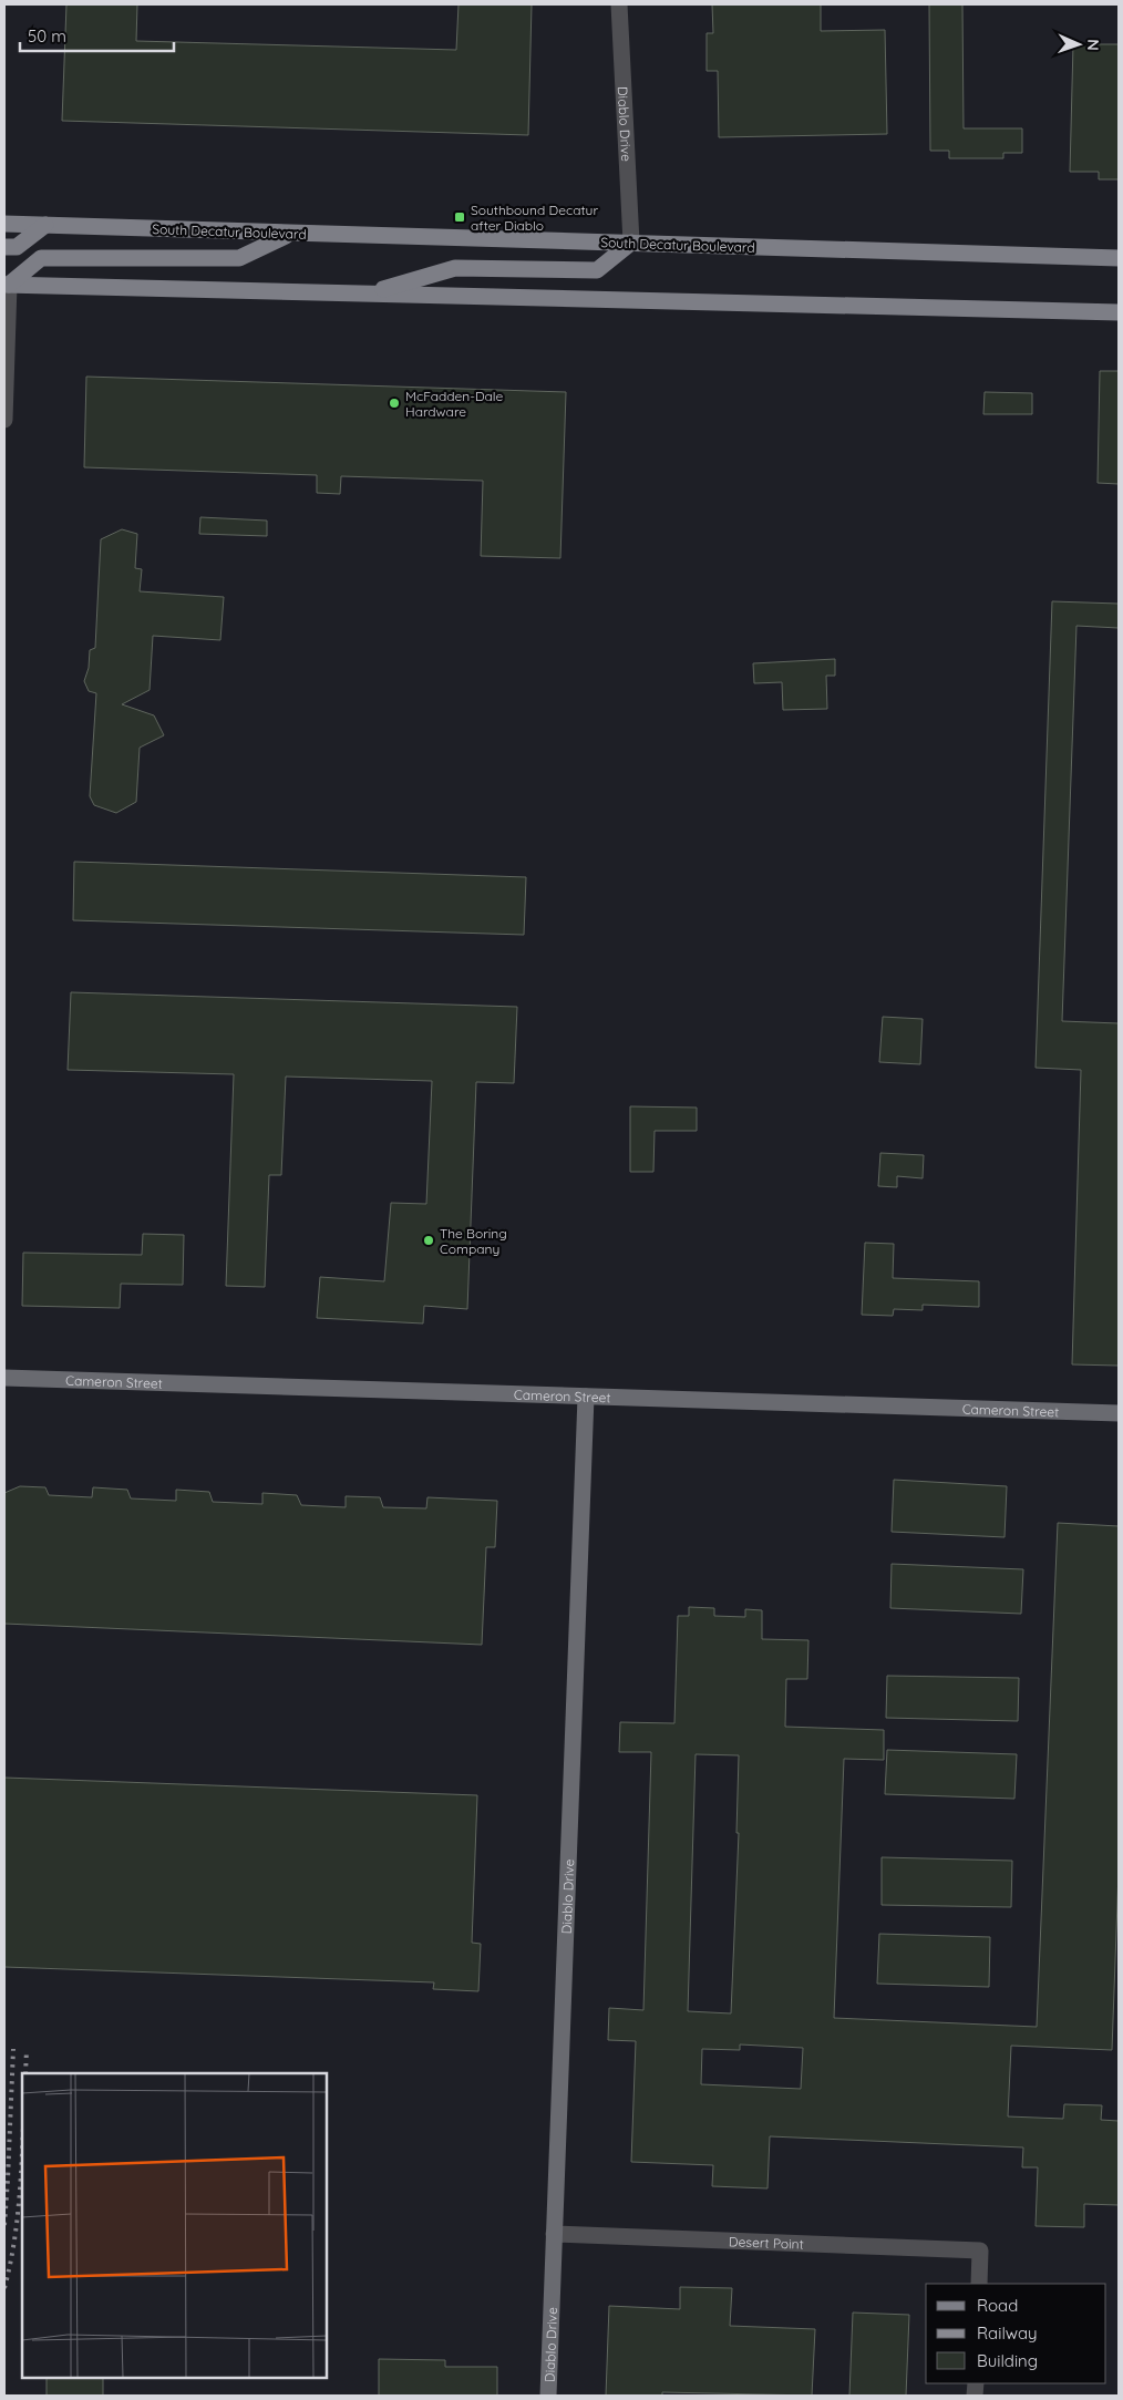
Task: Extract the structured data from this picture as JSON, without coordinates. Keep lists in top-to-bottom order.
{
  "streets": {
    "main road": ["South Decatur Boulevard"],
    "street": ["Diablo Drive", "Cameron Street", "Desert Point"]
  },
  "crossings": [
    ["Diablo Drive", "South Decatur Boulevard"],
    ["Diablo Drive", "Cameron Street"],
    ["Diablo Drive", "Desert Point"]
  ],
  "places": {
    "transit": ["Southbound Decatur after Diablo"],
    "other": ["McFadden-Dale Hardware", "The Boring Company"]
  },
  "legend": ["Road", "Railway", "Building"],
  "scale_bar": "50 m",
  "north": "right"
}
